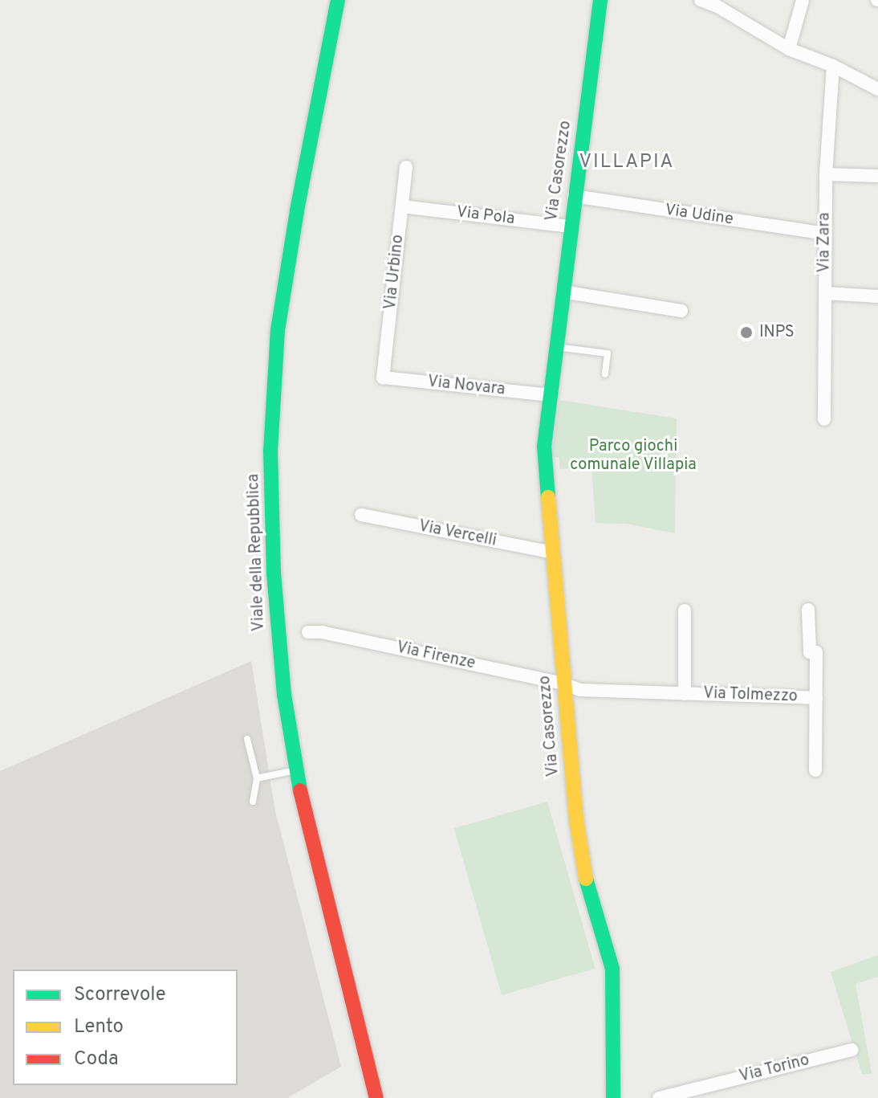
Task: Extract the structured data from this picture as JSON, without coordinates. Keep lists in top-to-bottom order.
{
  "streets": {
    "street": [
      "Via Casorezzo",
      "Via Udine",
      "Via Pola",
      "Via Zara",
      "Via Urbino",
      "Via Novara",
      "Via Vercelli",
      "Viale della Repubblica",
      "Via Firenze",
      "Via Tolmezzo",
      "Via Torino"
    ]
  },
  "crossings": [
    ["Via Casorezzo", "Via Udine"],
    ["Via Casorezzo", "Via Pola"],
    ["Via Casorezzo", "Via Novara"],
    ["Via Casorezzo", "Via Vercelli"],
    ["Via Casorezzo", "Via Firenze"],
    ["Via Casorezzo", "Via Tolmezzo"],
    ["Via Udine", "Via Zara"],
    ["Via Pola", "Via Urbino"],
    ["Via Urbino", "Via Novara"],
    ["Via Firenze", "Via Tolmezzo"]
  ],
  "districts": ["VILLAPIA"],
  "parks": ["Parco giochi comunale Villapia"],
  "places": ["INPS"],
  "legend": ["Scorrevole", "Lento", "Coda"]
}
